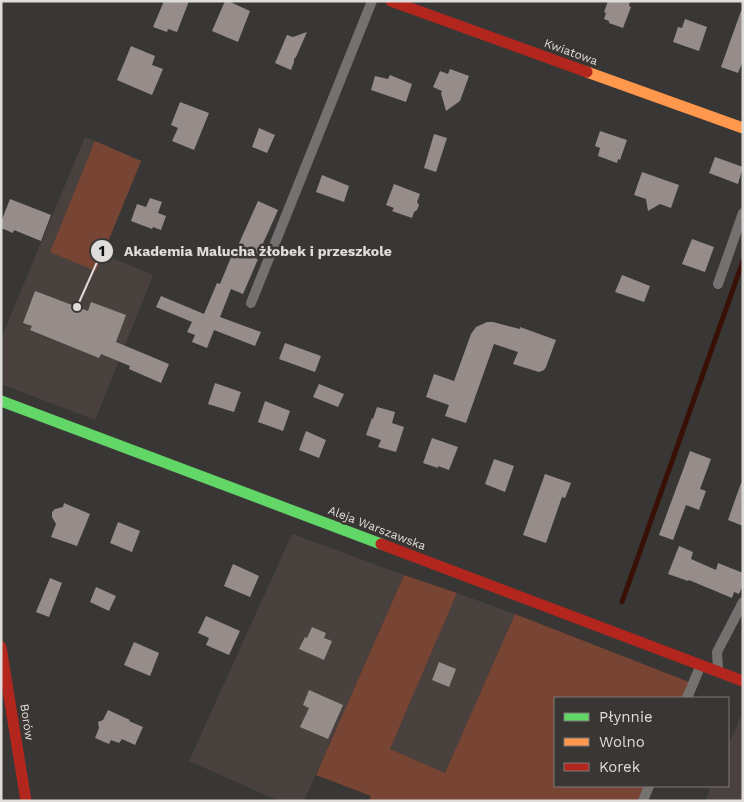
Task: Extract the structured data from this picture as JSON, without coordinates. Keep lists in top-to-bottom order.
{
  "streets": {
    "street": ["Kwiatowa", "Aleja Warszawska", "Borów"]
  },
  "places": ["Akademia Malucha żłobek i przeszkole"],
  "legend": ["Płynnie", "Wolno", "Korek"]
}
